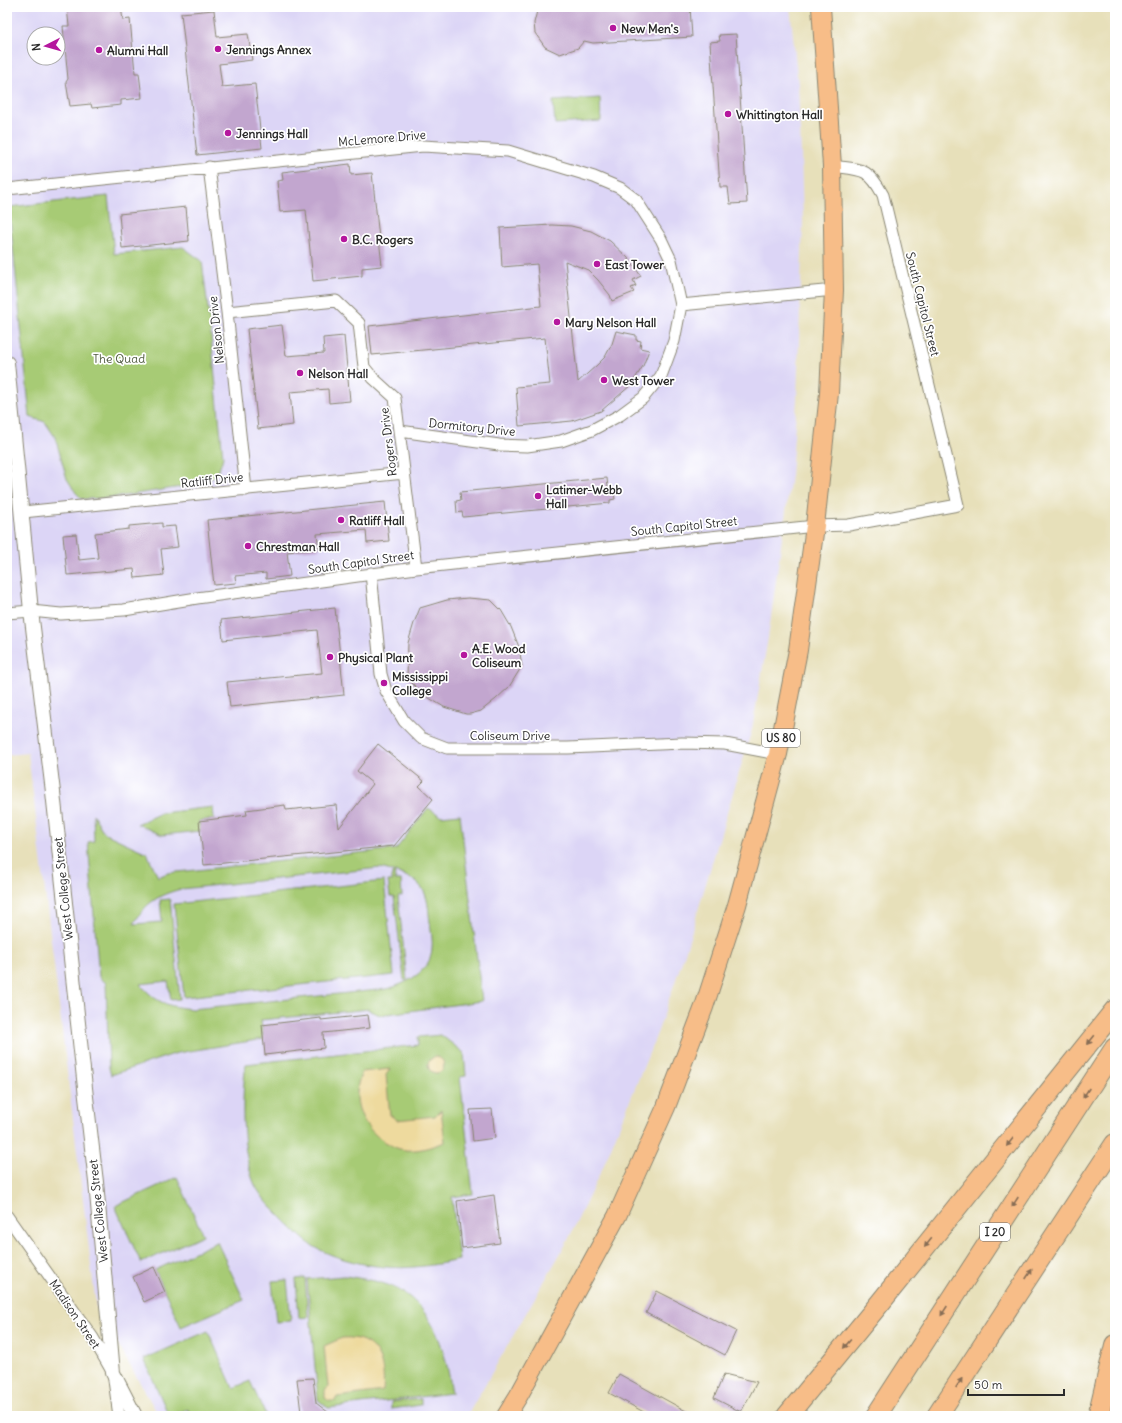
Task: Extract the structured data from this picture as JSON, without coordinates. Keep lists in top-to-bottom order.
{
  "streets": {
    "highway": ["I 20"],
    "main road": ["US 80"],
    "street": [
      "McLemore Drive",
      "South Capitol Street",
      "Nelson Drive",
      "Dormitory Drive",
      "Rogers Drive",
      "Ratliff Drive",
      "Coliseum Drive",
      "West College Street",
      "Madison Street"
    ]
  },
  "crossings": [
    ["McLemore Drive", "Nelson Drive"],
    ["McLemore Drive", "Dormitory Drive"],
    ["South Capitol Street", "Rogers Drive"],
    ["South Capitol Street", "Coliseum Drive"],
    ["South Capitol Street", "US 80"],
    ["South Capitol Street", "West College Street"],
    ["Nelson Drive", "Rogers Drive"],
    ["Nelson Drive", "Ratliff Drive"],
    ["Dormitory Drive", "Rogers Drive"],
    ["Rogers Drive", "Ratliff Drive"],
    ["Ratliff Drive", "West College Street"],
    ["Coliseum Drive", "US 80"],
    ["West College Street", "Madison Street"]
  ],
  "parks": ["The Quad"],
  "places": [
    "New Men's",
    "Jennings Annex",
    "Alumni Hall",
    "Whittington Hall",
    "Jennings Hall",
    "B.C. Rogers",
    "East Tower",
    "Mary Nelson Hall",
    "Nelson Hall",
    "West Tower",
    "Latimer-Webb Hall",
    "Ratliff Hall",
    "Chrestman Hall",
    "A.E. Wood Coliseum",
    "Physical Plant",
    "Mississippi College"
  ],
  "scale_bar": "50 m",
  "north": "left"
}
